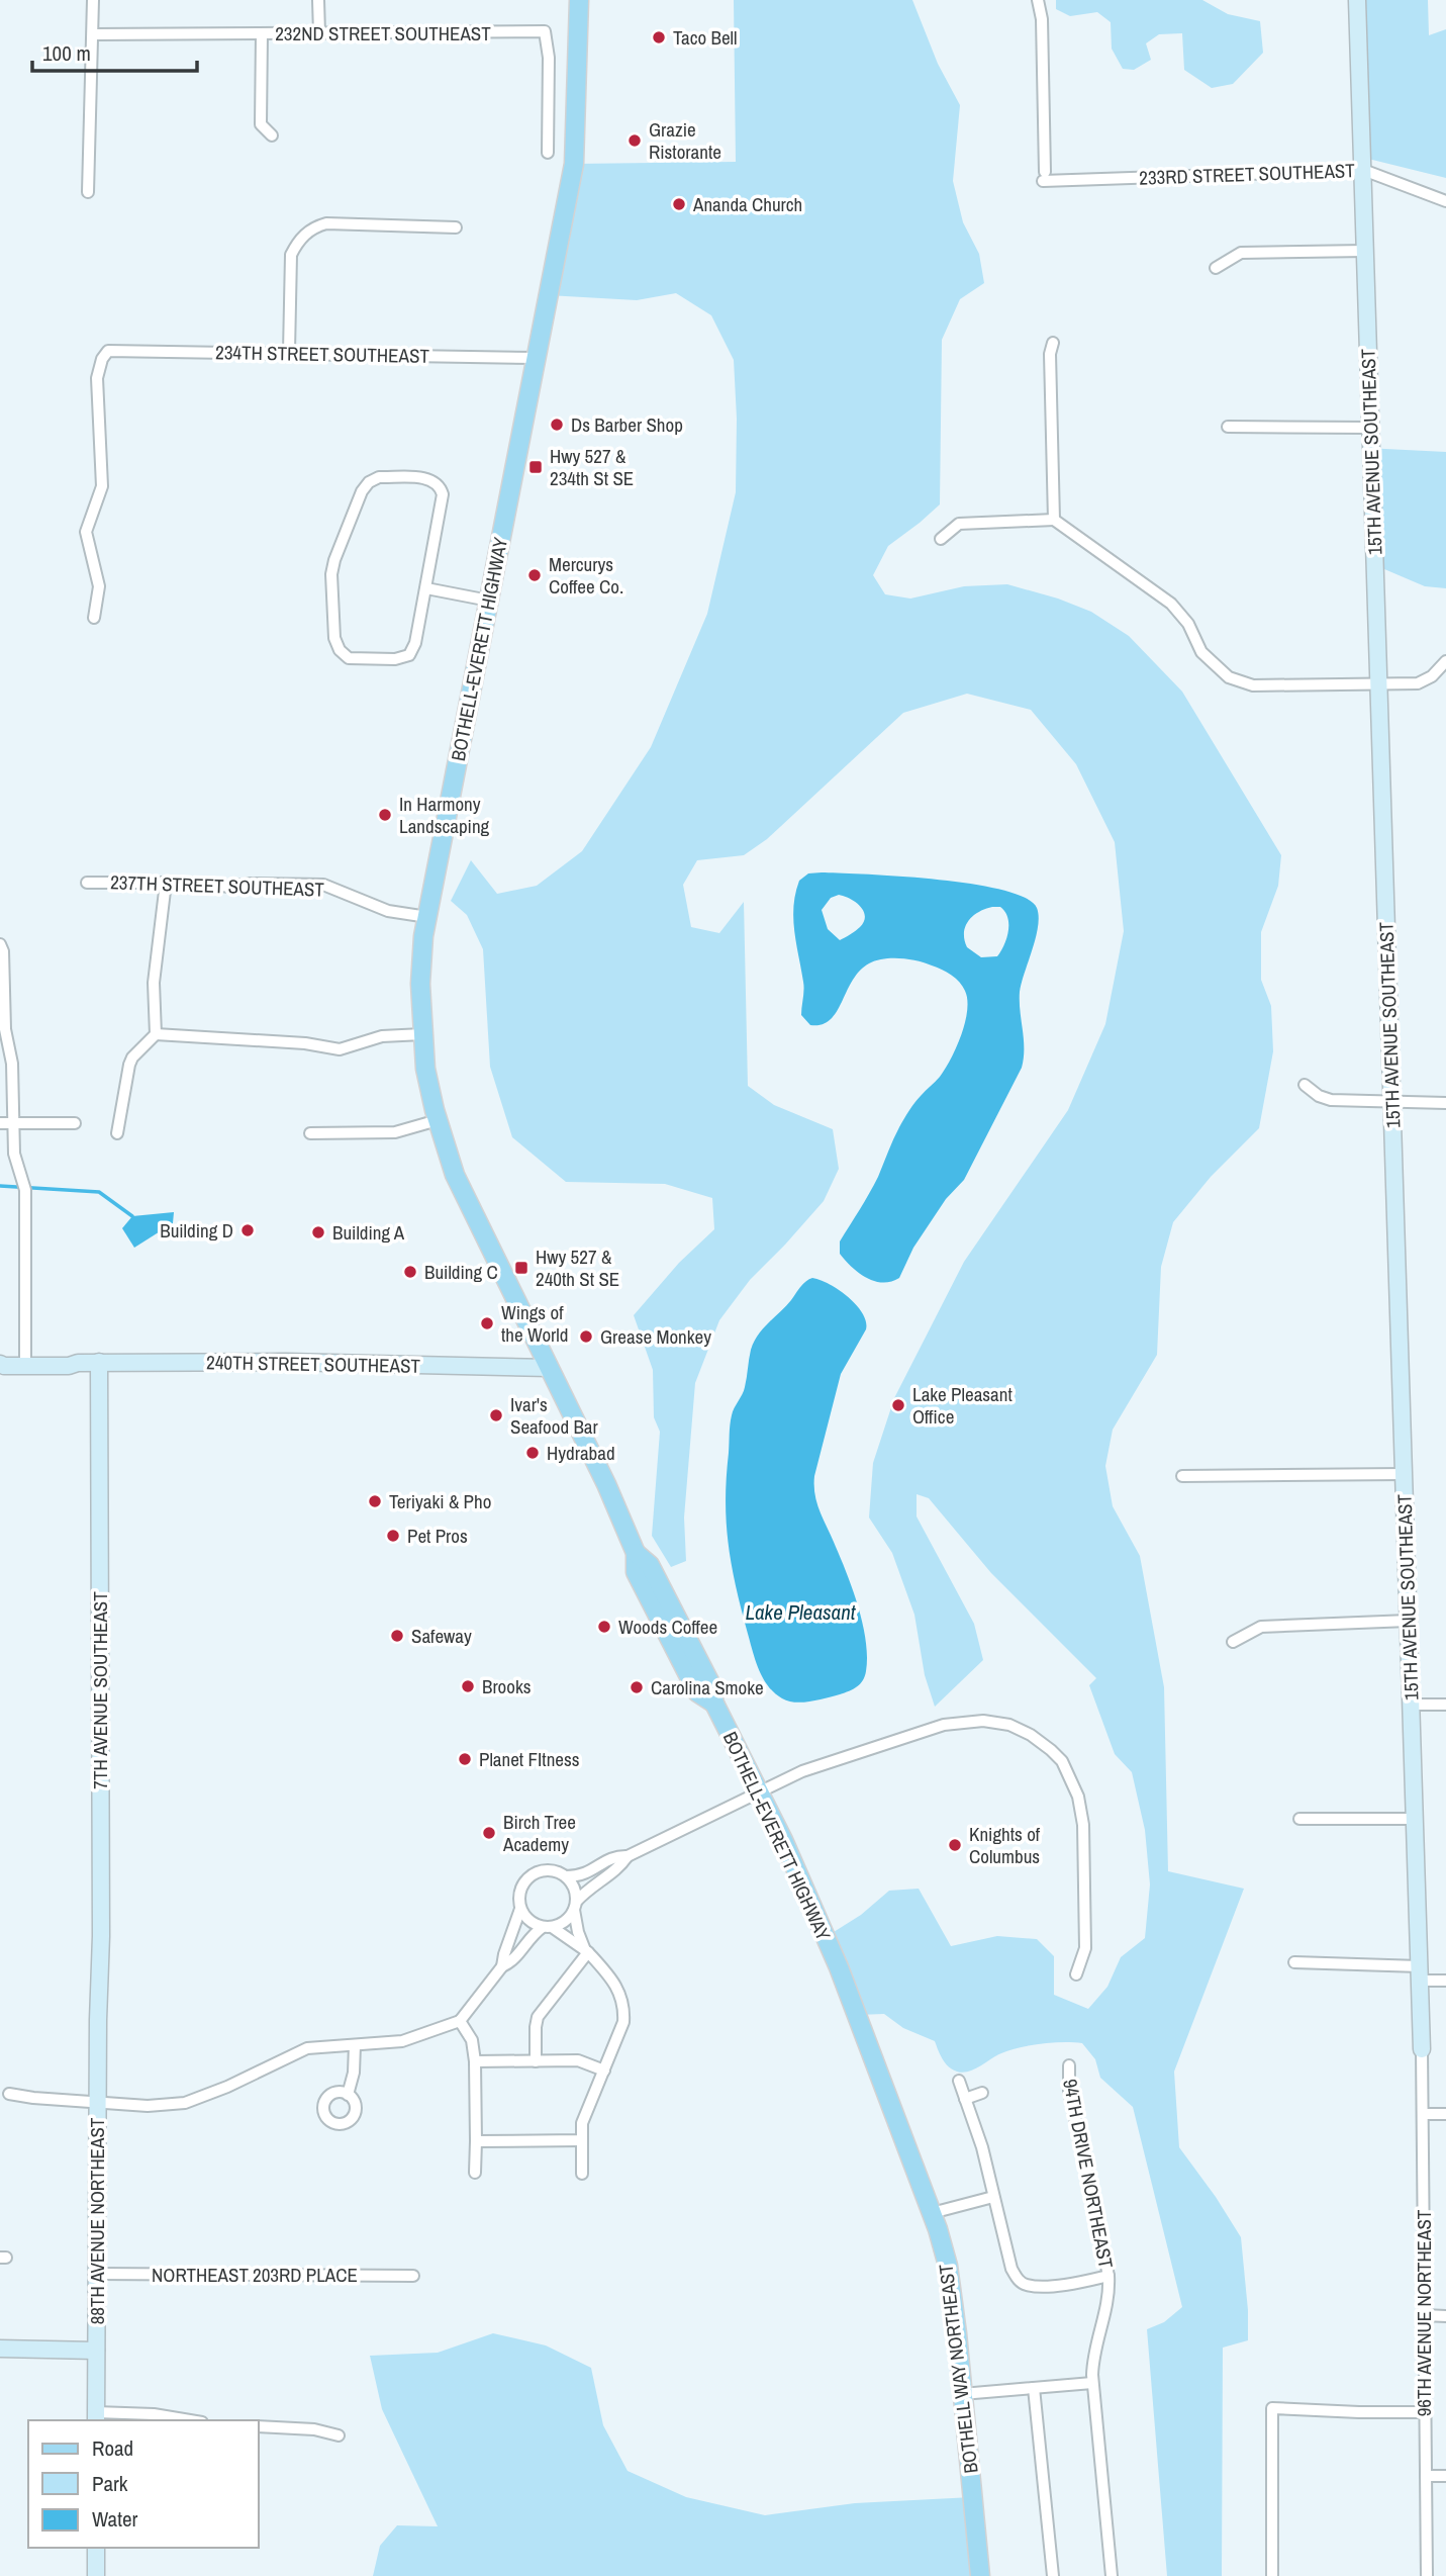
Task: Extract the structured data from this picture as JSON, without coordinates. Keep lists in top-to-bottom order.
{
  "streets": {
    "main road": ["BOTHELL-EVERETT HIGHWAY", "BOTHELL WAY NORTHEAST"],
    "street": [
      "232ND STREET SOUTHEAST",
      "233RD STREET SOUTHEAST",
      "234TH STREET SOUTHEAST",
      "15TH AVENUE SOUTHEAST",
      "237TH STREET SOUTHEAST",
      "240TH STREET SOUTHEAST",
      "7TH AVENUE SOUTHEAST",
      "94TH DRIVE NORTHEAST",
      "88TH AVENUE NORTHEAST",
      "NORTHEAST 203RD PLACE",
      "96TH AVENUE NORTHEAST"
    ]
  },
  "crossings": [
    ["233RD STREET SOUTHEAST", "15TH AVENUE SOUTHEAST"],
    ["234TH STREET SOUTHEAST", "BOTHELL-EVERETT HIGHWAY"],
    ["15TH AVENUE SOUTHEAST", "96TH AVENUE NORTHEAST"],
    ["BOTHELL-EVERETT HIGHWAY", "237TH STREET SOUTHEAST"],
    ["BOTHELL-EVERETT HIGHWAY", "240TH STREET SOUTHEAST"],
    ["BOTHELL-EVERETT HIGHWAY", "BOTHELL WAY NORTHEAST"],
    ["240TH STREET SOUTHEAST", "7TH AVENUE SOUTHEAST"],
    ["7TH AVENUE SOUTHEAST", "88TH AVENUE NORTHEAST"],
    ["88TH AVENUE NORTHEAST", "NORTHEAST 203RD PLACE"]
  ],
  "water": ["Lake Pleasant"],
  "places": {
    "other": [
      "Taco Bell",
      "Grazie Ristorante",
      "Ananda Church",
      "Ds Barber Shop",
      "Mercurys Coffee Co.",
      "In Harmony Landscaping",
      "Building D",
      "Building A",
      "Building C",
      "Wings of the World",
      "Grease Monkey",
      "Lake Pleasant Office",
      "Ivar's Seafood Bar",
      "Hydrabad",
      "Teriyaki & Pho",
      "Pet Pros",
      "Woods Coffee",
      "Safeway",
      "Brooks",
      "Carolina Smoke",
      "Planet FItness",
      "Birch Tree Academy",
      "Knights of Columbus"
    ],
    "transit": ["Hwy 527 & 234th St SE", "Hwy 527 & 240th St SE"]
  },
  "legend": ["Road", "Park", "Water"],
  "scale_bar": "100 m"
}
